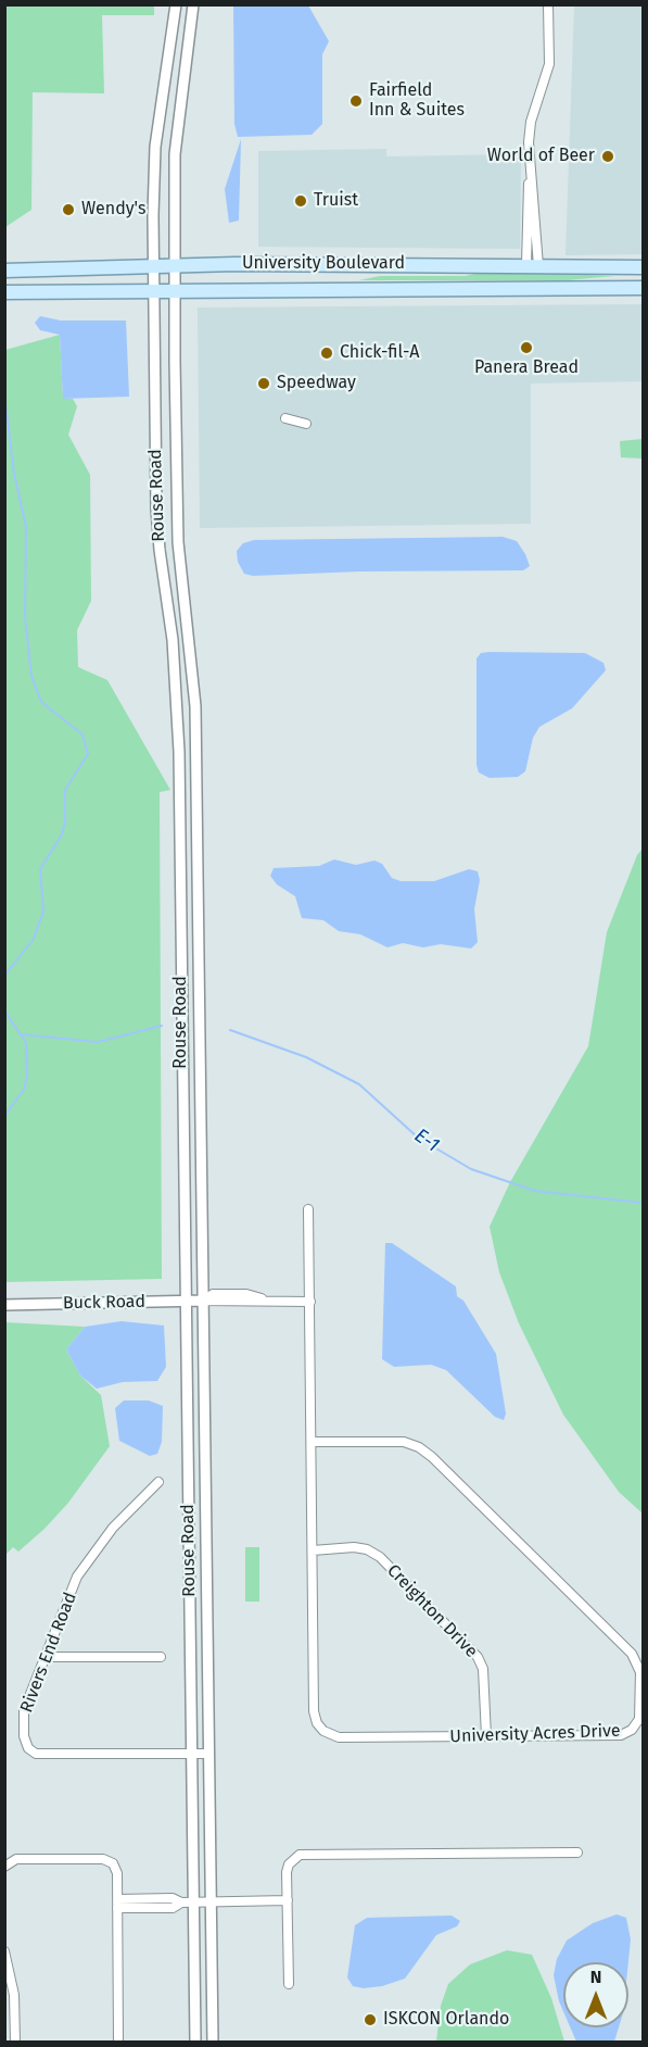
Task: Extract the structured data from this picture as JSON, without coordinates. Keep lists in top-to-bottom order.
{
  "streets": {
    "main road": ["University Boulevard"],
    "street": [
      "Rouse Road",
      "Buck Road",
      "Creighton Drive",
      "Rivers End Road",
      "University Acres Drive"
    ]
  },
  "crossings": [
    ["University Boulevard", "Rouse Road"],
    ["Rouse Road", "Buck Road"],
    ["Rouse Road", "Rivers End Road"],
    ["Buck Road", "University Acres Drive"],
    ["Creighton Drive", "University Acres Drive"]
  ],
  "water": ["E-1"],
  "places": [
    "Fairfield Inn & Suites",
    "World of Beer",
    "Truist",
    "Wendy's",
    "Panera Bread",
    "Chick-fil-A",
    "Speedway",
    "ISKCON Orlando"
  ],
  "north": "top"
}
